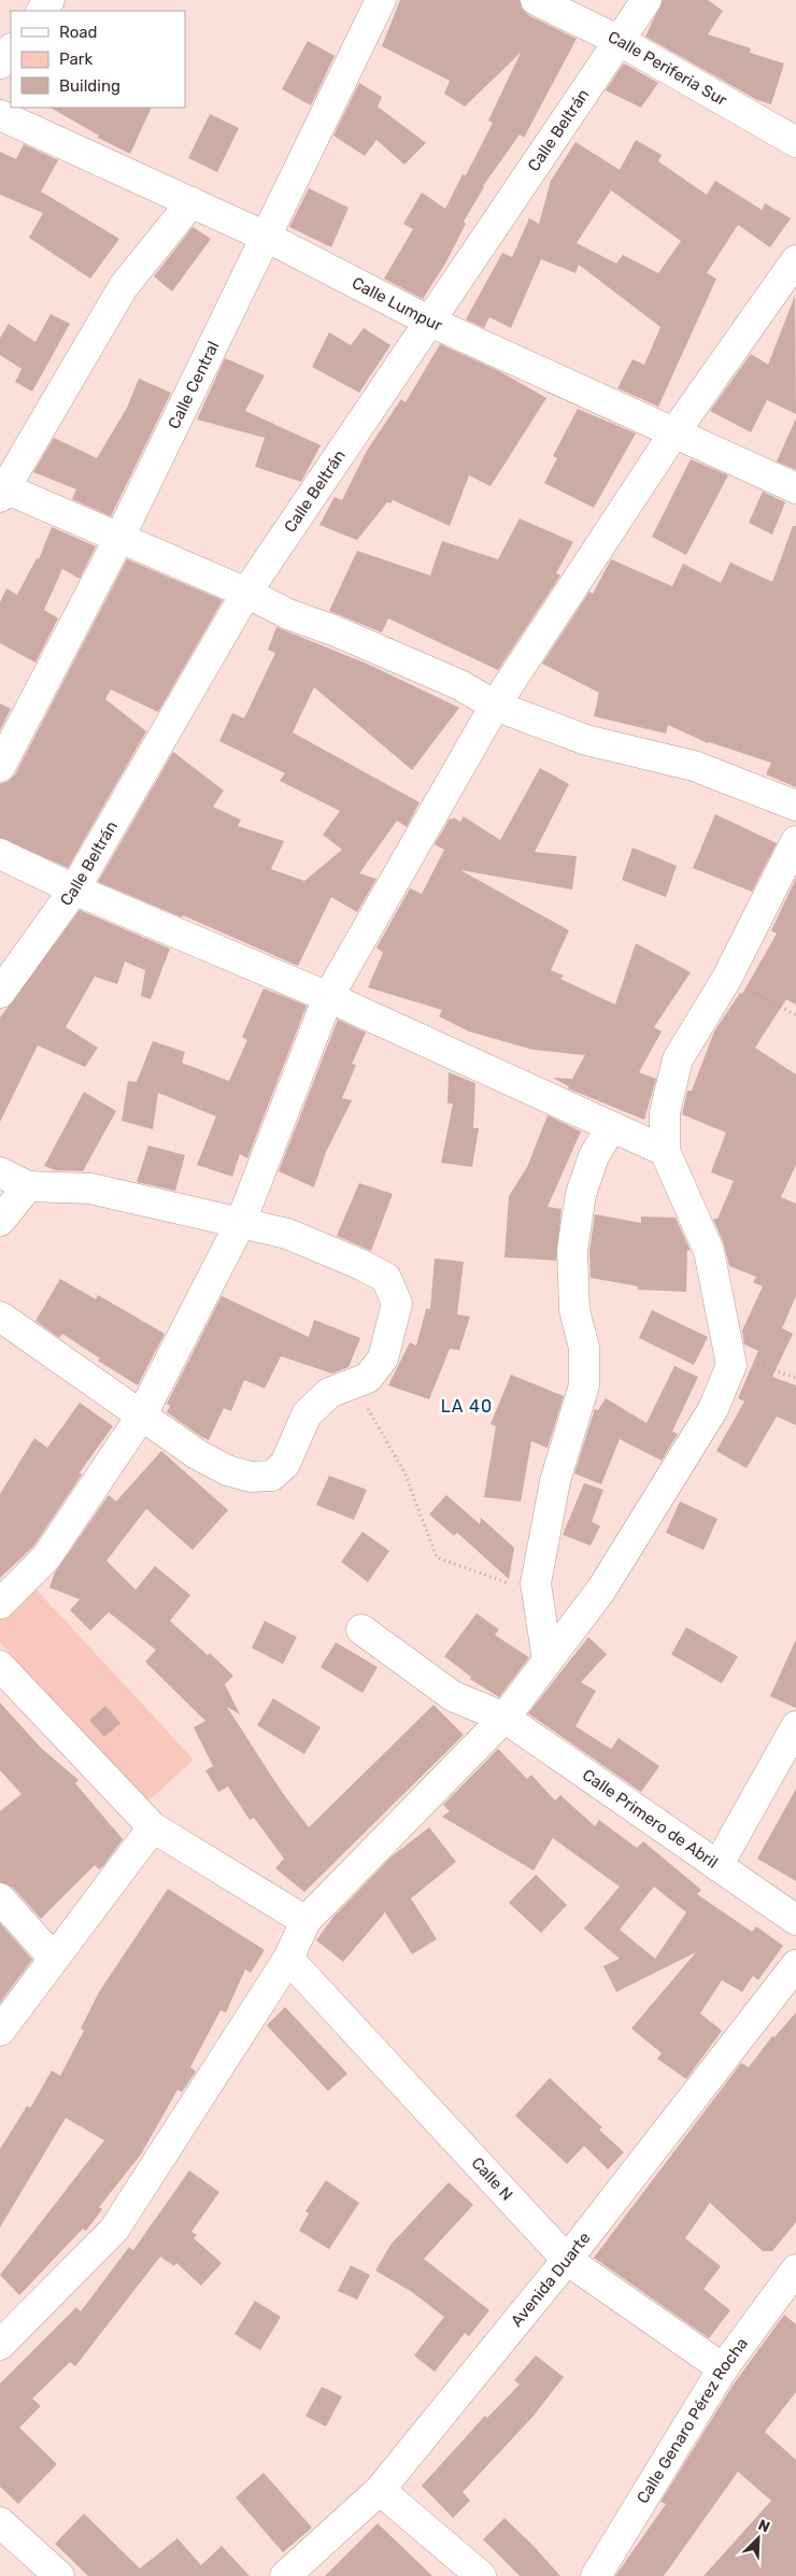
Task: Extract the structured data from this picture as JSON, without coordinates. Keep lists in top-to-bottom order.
{
  "streets": {
    "street": [
      "Calle Periferia Sur",
      "Calle Beltrán",
      "Calle Lumpur",
      "Calle Central",
      "Calle Primero de Abril",
      "Calle N",
      "Avenida Duarte",
      "Calle Genaro Pérez Rocha"
    ]
  },
  "crossings": [
    ["Calle Periferia Sur", "Calle Beltrán"],
    ["Calle Beltrán", "Calle Lumpur"],
    ["Calle Lumpur", "Calle Central"],
    ["Calle N", "Avenida Duarte"],
    ["Calle N", "Calle Genaro Pérez Rocha"]
  ],
  "districts": ["LA 40"],
  "legend": ["Road", "Park", "Building"],
  "north": "top right"
}
